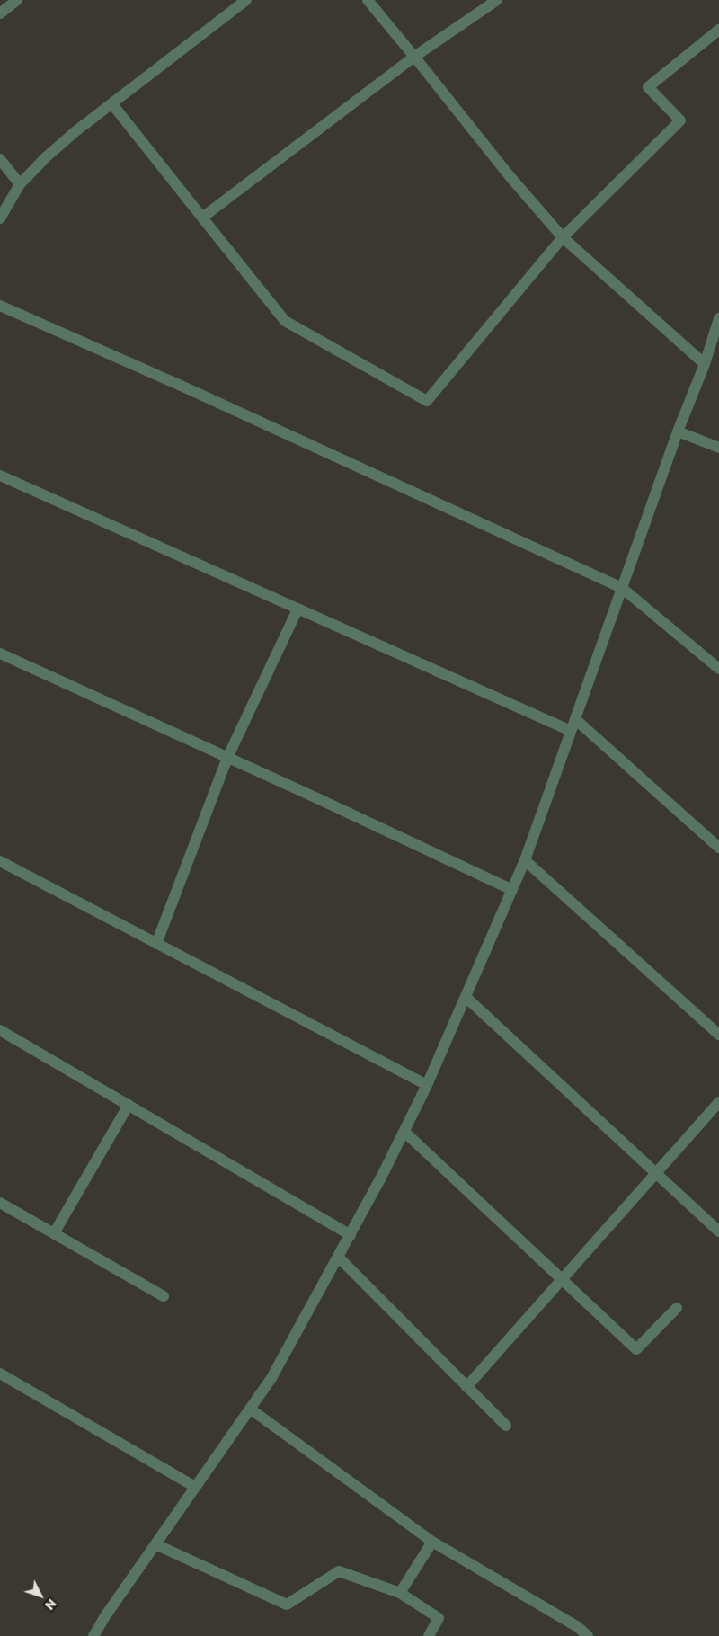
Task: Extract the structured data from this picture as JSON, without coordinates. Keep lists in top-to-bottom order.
{
  "north": "bottom right"
}
